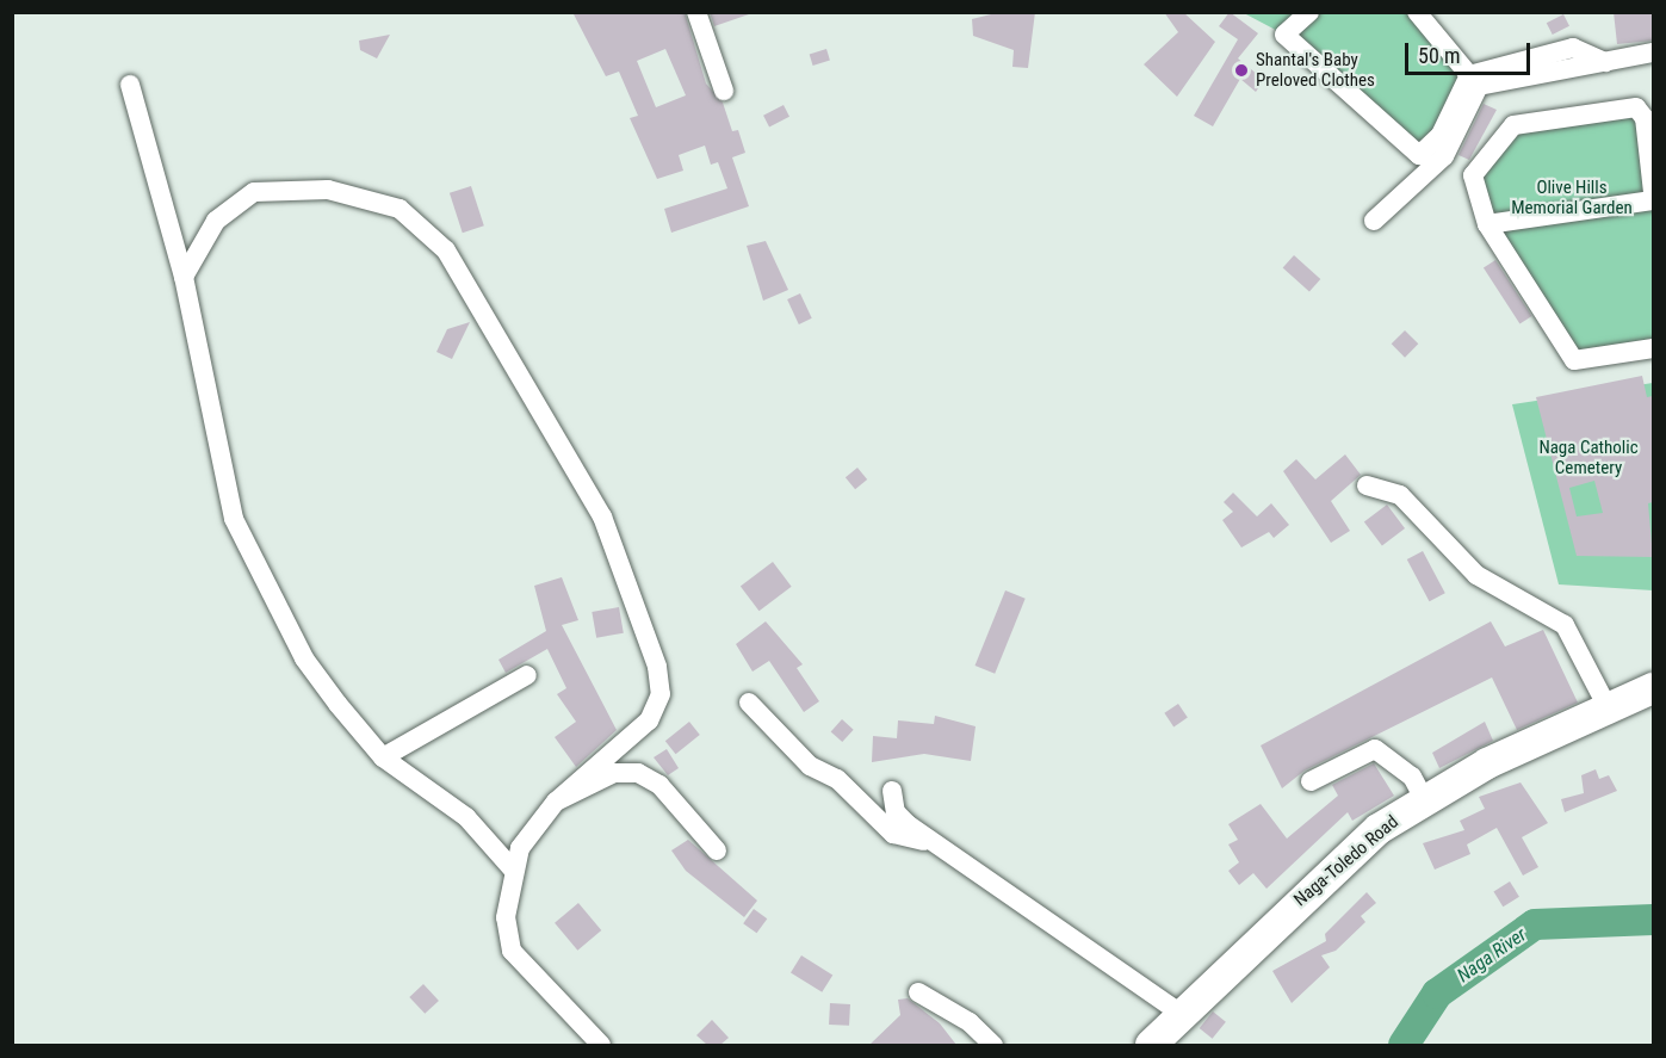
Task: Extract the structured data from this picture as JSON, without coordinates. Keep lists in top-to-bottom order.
{
  "streets": {
    "highway": ["Naga-Toledo Road"]
  },
  "water": ["Naga River"],
  "parks": ["Olive Hills Memorial Garden", "Naga Catholic Cemetery"],
  "places": ["Shantal's Baby Preloved Clothes"],
  "scale_bar": "50 m"
}
